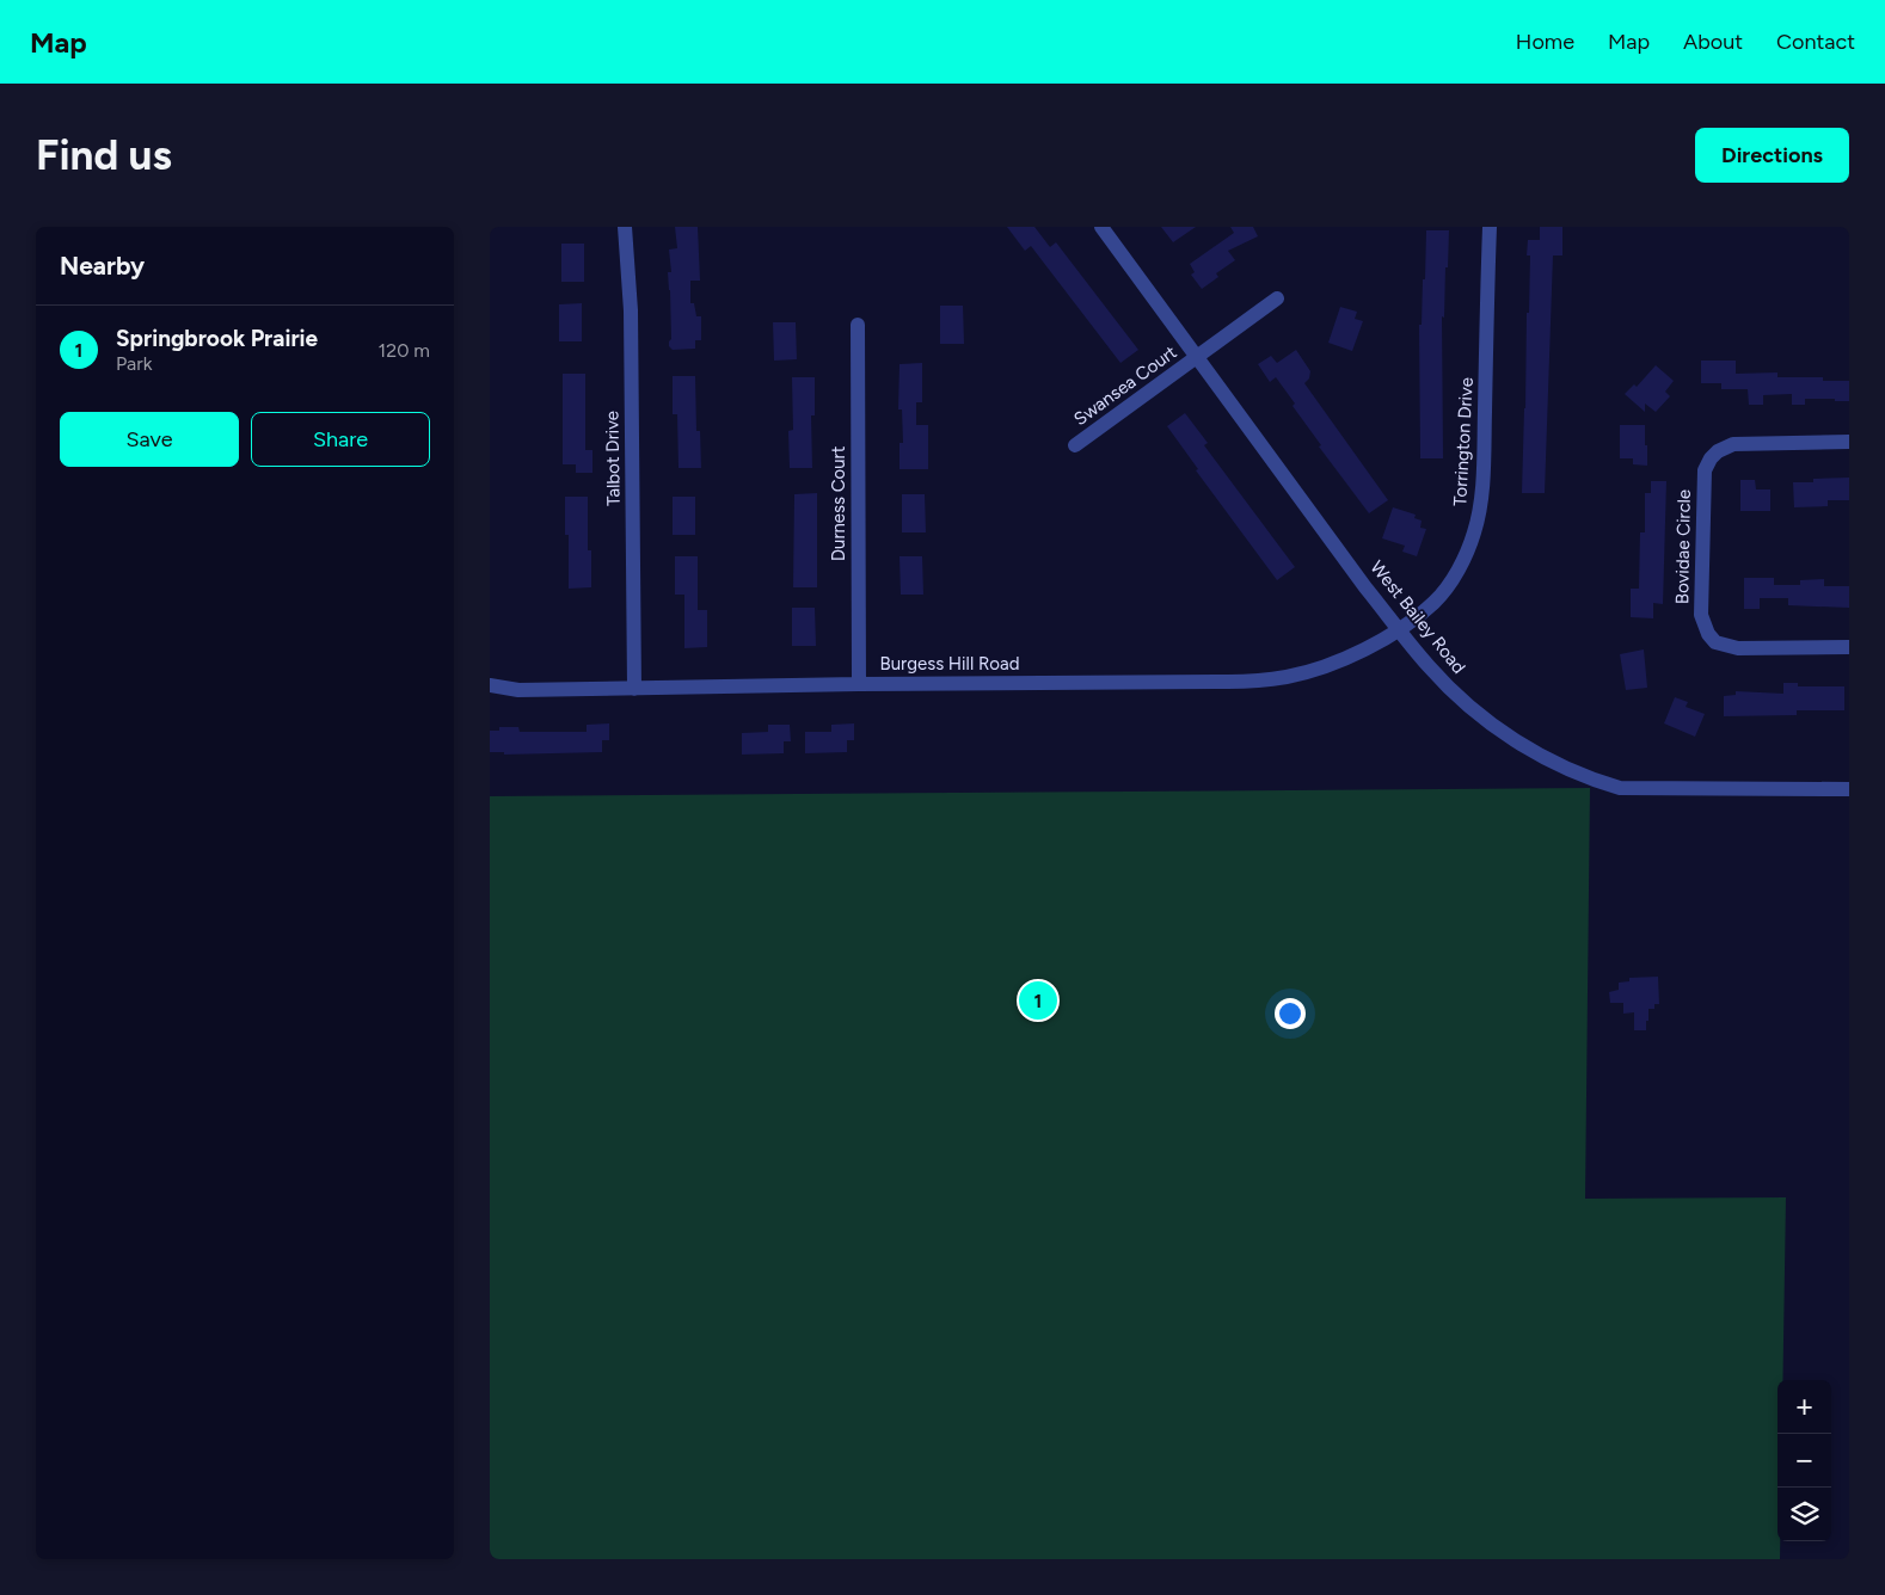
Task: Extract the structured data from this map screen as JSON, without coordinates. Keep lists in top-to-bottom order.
{
  "streets": {
    "street": [
      "Swansea Court",
      "Torrington Drive",
      "Talbot Drive",
      "Durness Court",
      "Bovidae Circle",
      "West Bailey Road",
      "Burgess Hill Road"
    ]
  },
  "crossings": [
    ["Swansea Court", "West Bailey Road"],
    ["Torrington Drive", "West Bailey Road"],
    ["Torrington Drive", "Burgess Hill Road"],
    ["Talbot Drive", "Burgess Hill Road"],
    ["Durness Court", "Burgess Hill Road"],
    ["West Bailey Road", "Burgess Hill Road"]
  ],
  "page": {
    "header": "Map",
    "nav": [
      "Home",
      "Map",
      "About",
      "Contact"
    ],
    "buttons": [
      "Directions",
      ["Save", "Share"]
    ],
    "title": "Find us",
    "heading": "Nearby",
    "list": [
      {
        "mark": "1",
        "name": "Springbrook Prairie",
        "note": "Park",
        "value": "120 m"
      }
    ],
    "pins": "1",
    "map_buttons": ["+", "−"]
  }
}
